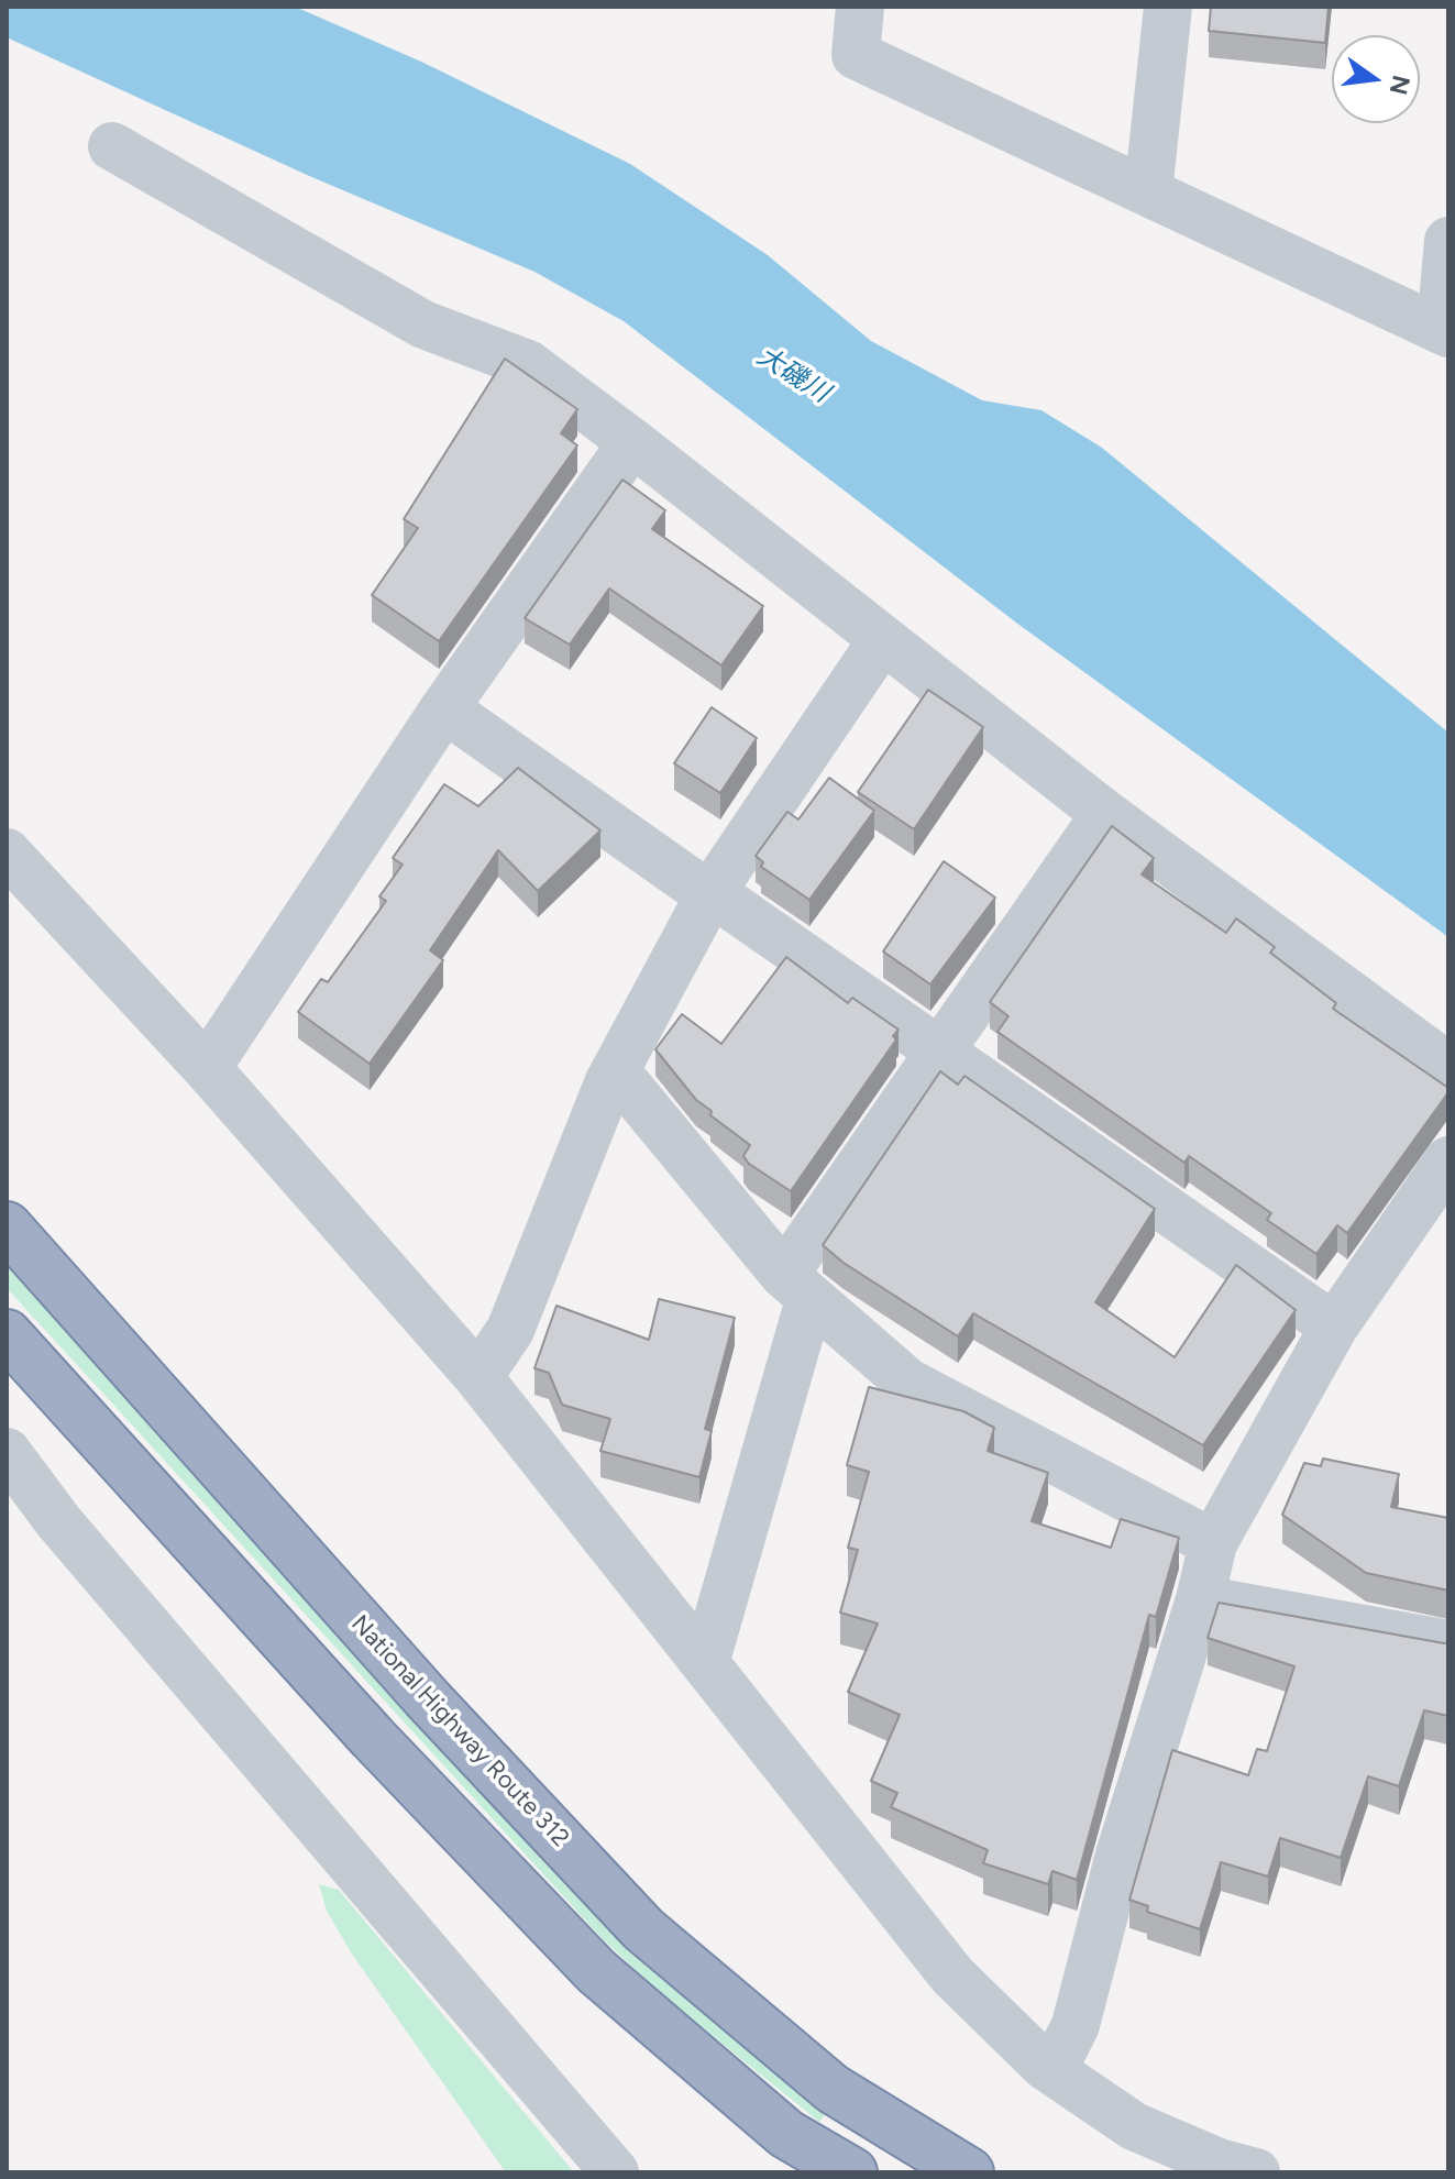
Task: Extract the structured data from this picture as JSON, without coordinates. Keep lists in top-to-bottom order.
{
  "streets": {
    "highway": ["National Highway Route 312"]
  },
  "water": ["大磯川"],
  "north": "right"
}
